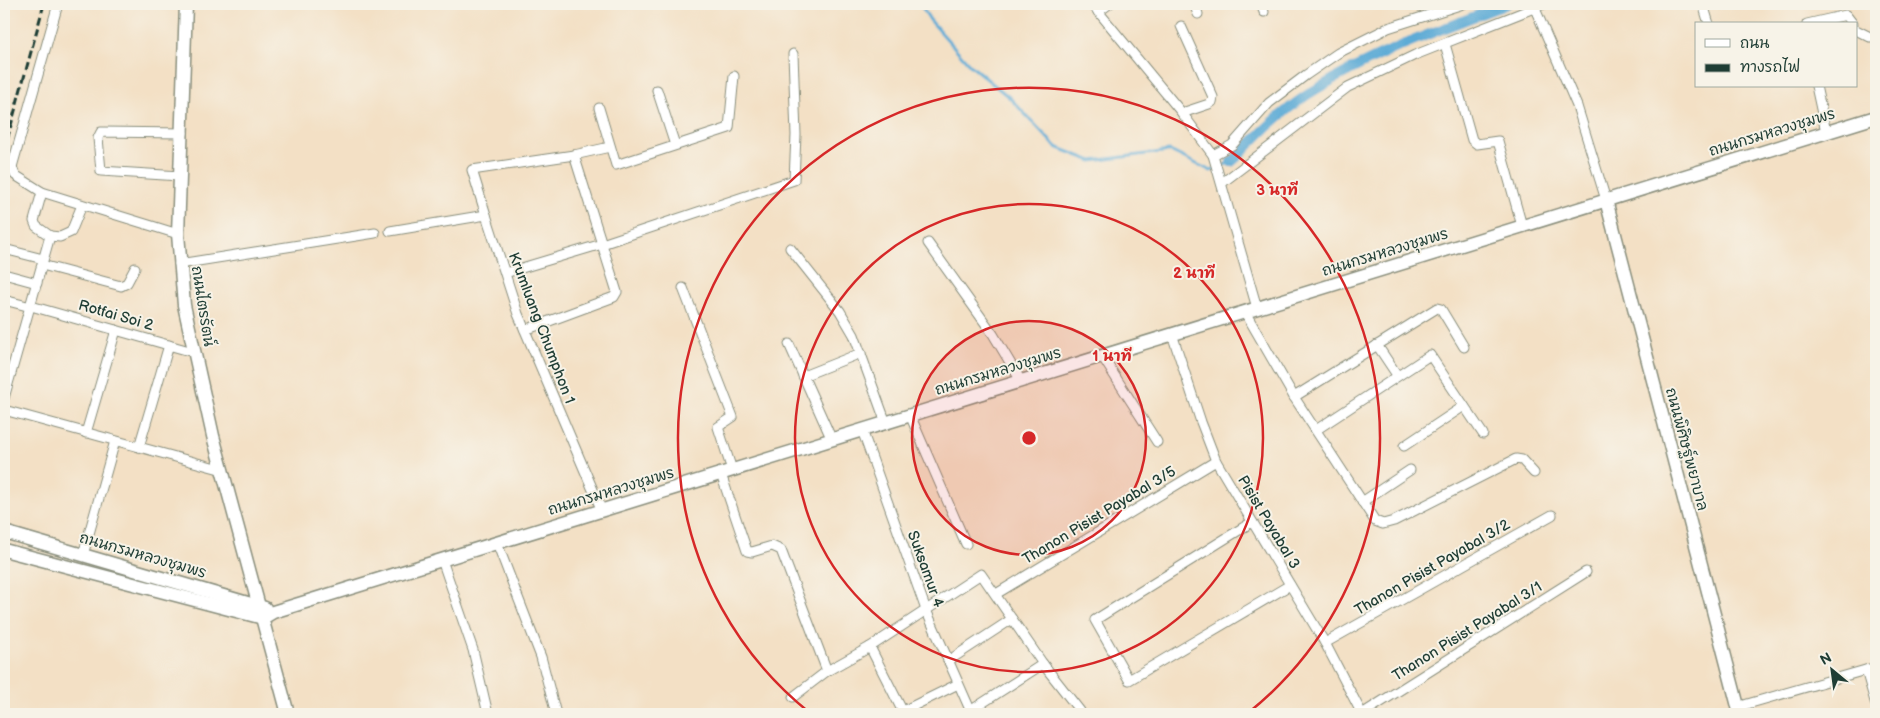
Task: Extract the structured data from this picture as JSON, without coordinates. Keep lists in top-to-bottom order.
{
  "streets": {
    "street": [
      "ถนนกรมหลวงชุมพร",
      "ถนนไตรรัตน์",
      "Rotfai Soi 2",
      "Krumluang Chumphon 1",
      "ถนนพิศิษฐ์พยาบาล",
      "Thanon Pisist Payabal 3/5",
      "Pisist Payabal 3",
      "Thanon Pisist Payabal 3/2",
      "Suksamur 4",
      "Thanon Pisist Payabal 3/1"
    ]
  },
  "crossings": [
    ["ถนนกรมหลวงชุมพร", "ถนนไตรรัตน์"],
    ["ถนนกรมหลวงชุมพร", "Krumluang Chumphon 1"],
    ["ถนนกรมหลวงชุมพร", "ถนนพิศิษฐ์พยาบาล"],
    ["ถนนกรมหลวงชุมพร", "Pisist Payabal 3"],
    ["ถนนกรมหลวงชุมพร", "Suksamur 4"],
    ["ถนนไตรรัตน์", "Rotfai Soi 2"],
    ["Thanon Pisist Payabal 3/5", "Pisist Payabal 3"],
    ["Pisist Payabal 3", "Thanon Pisist Payabal 3/2"],
    ["Pisist Payabal 3", "Thanon Pisist Payabal 3/1"]
  ],
  "legend": ["ถนน", "ทางรถไฟ"],
  "north": "top left",
  "rings": ["3 นาที", "2 นาที", "1 นาที"]
}
